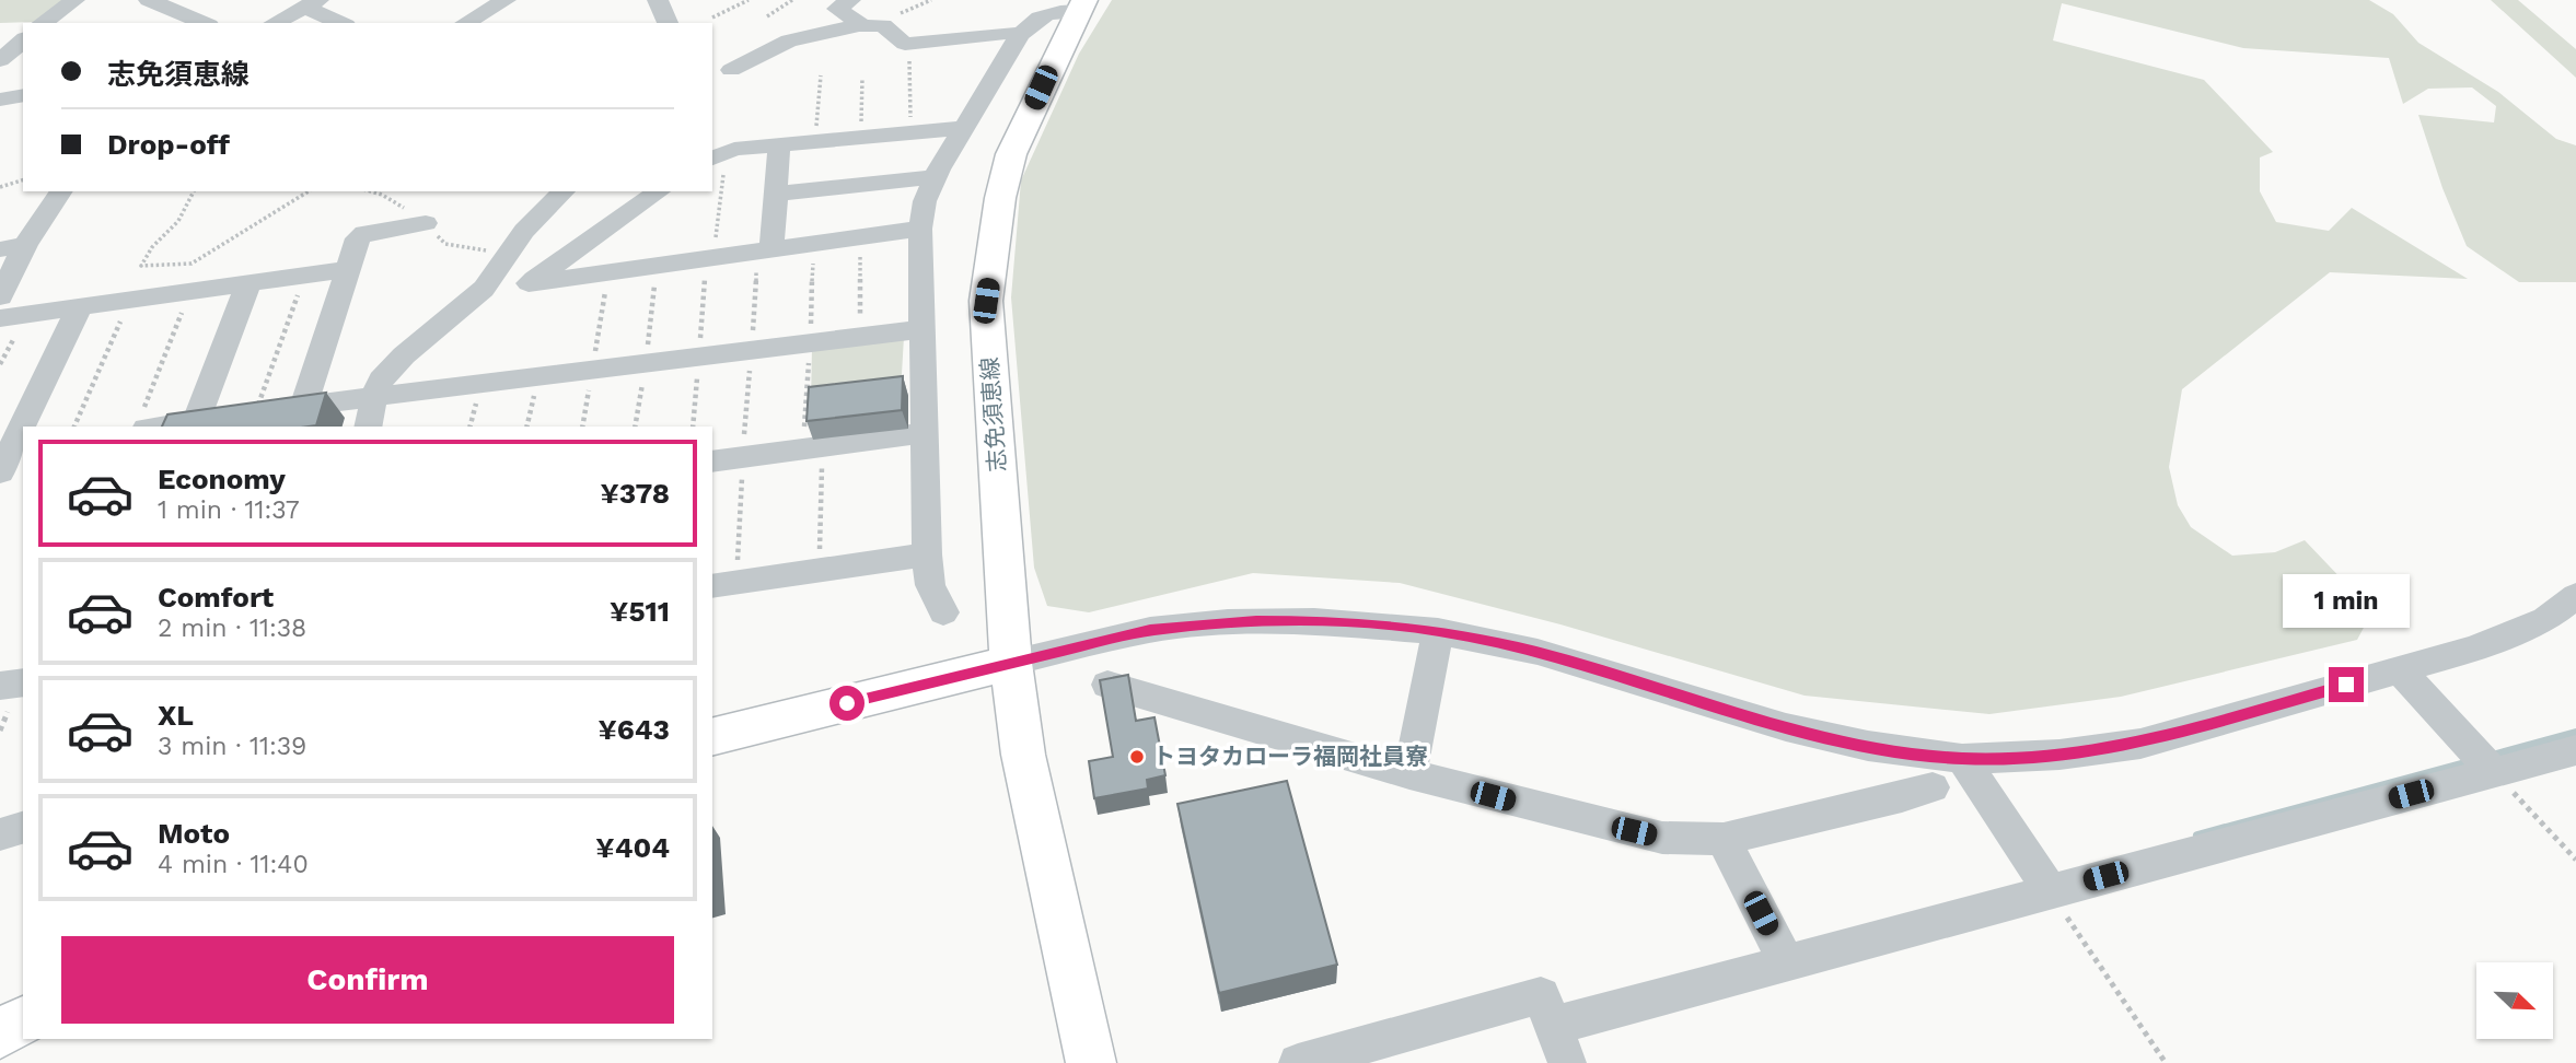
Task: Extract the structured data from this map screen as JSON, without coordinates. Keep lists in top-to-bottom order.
{
  "streets": {
    "main road": ["志免須恵線"]
  },
  "places": ["トヨタカローラ福岡社員寮"],
  "north": "bottom right",
  "page": {
    "banner": ["志免須恵線", "Drop-off"],
    "list": [
      {
        "name": "Economy",
        "note": "1 min · 11:37",
        "value": "¥378"
      },
      {
        "name": "Comfort",
        "note": "2 min · 11:38",
        "value": "¥511"
      },
      {
        "name": "XL",
        "note": "3 min · 11:39",
        "value": "¥643"
      },
      {
        "name": "Moto",
        "note": "4 min · 11:40",
        "value": "¥404"
      }
    ],
    "bubble": "1 min",
    "buttons": "Confirm"
  }
}
